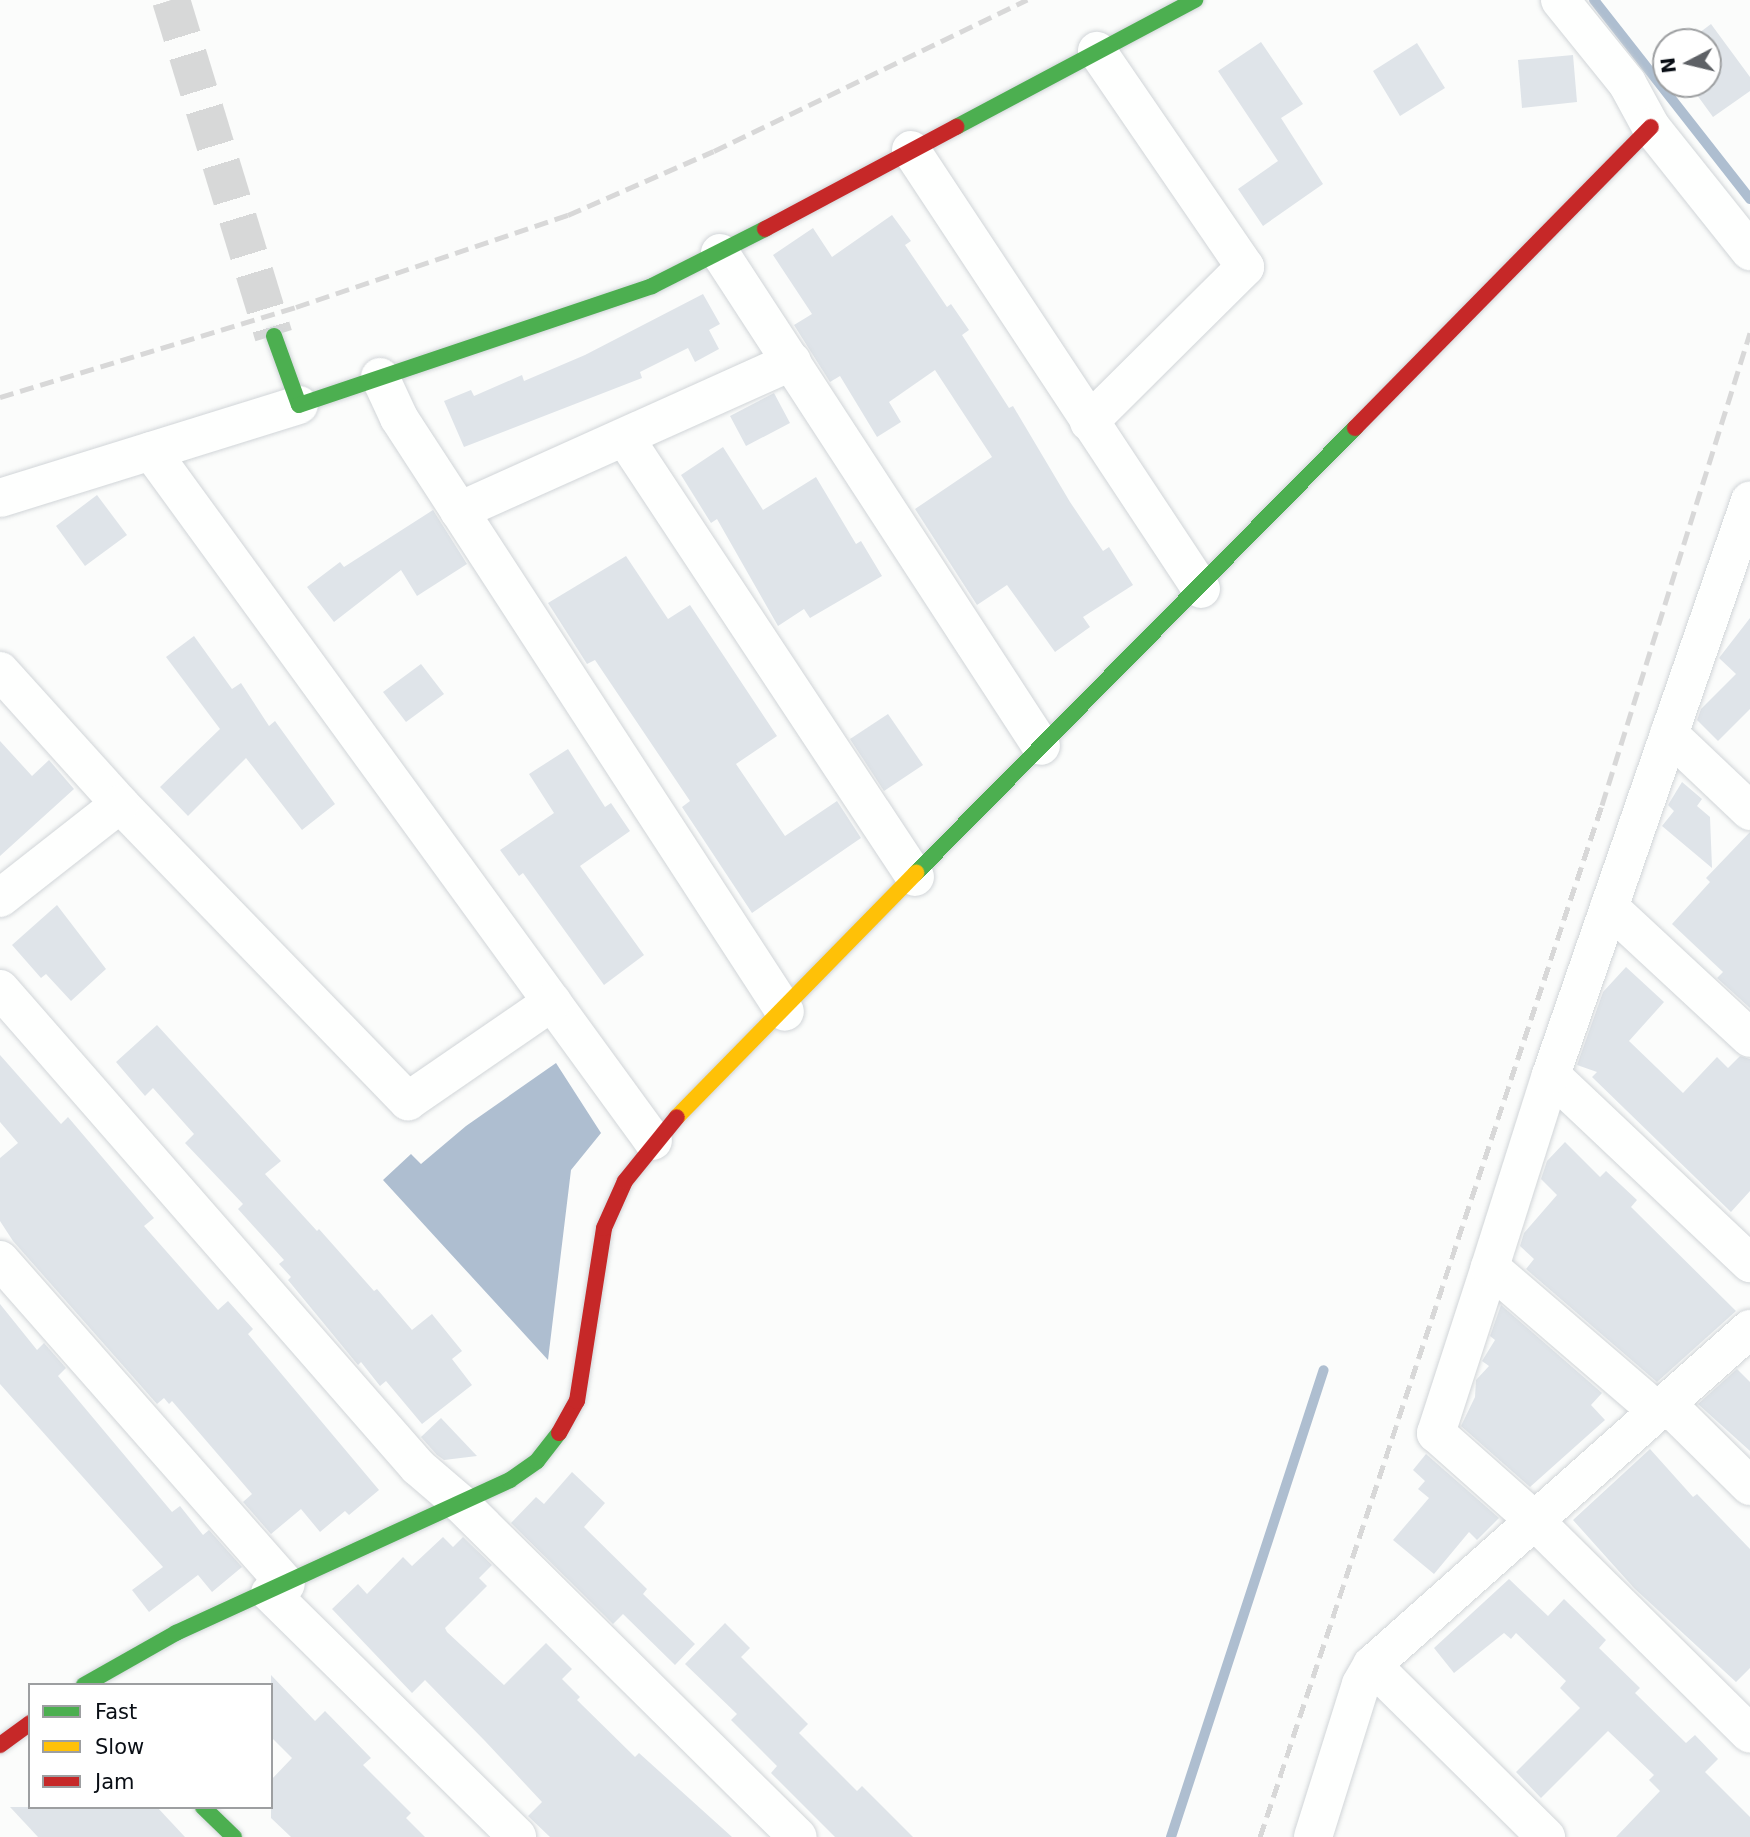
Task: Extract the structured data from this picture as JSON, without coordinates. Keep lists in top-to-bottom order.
{
  "legend": ["Fast", "Slow", "Jam"],
  "north": "left"
}
